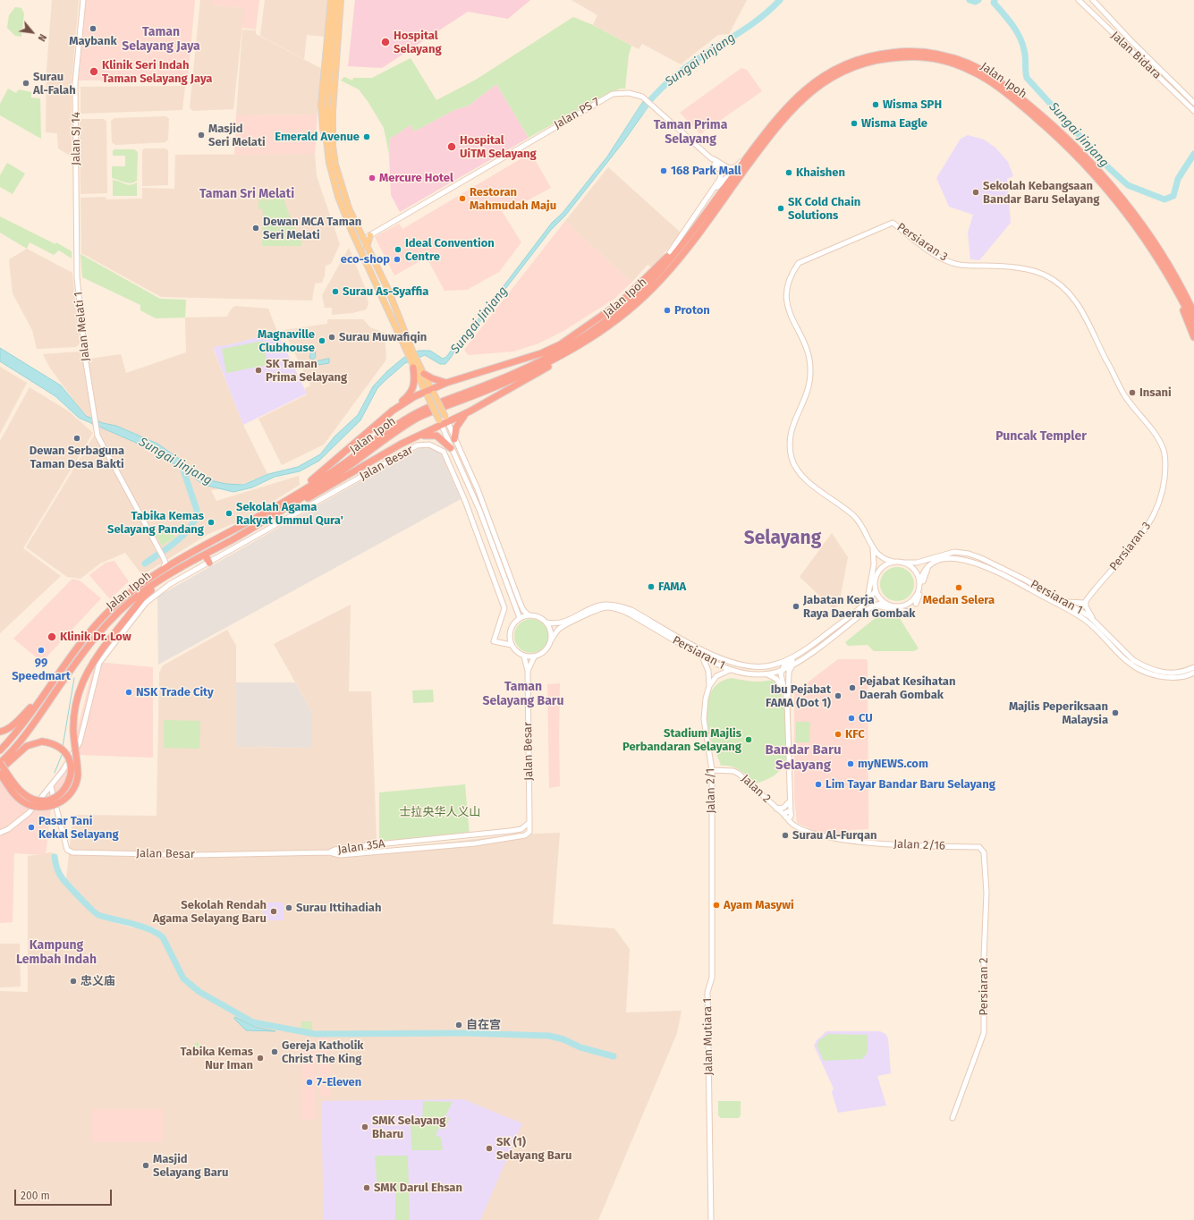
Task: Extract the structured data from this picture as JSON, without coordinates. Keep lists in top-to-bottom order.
{
  "streets": {
    "highway": ["Jalan Ipoh"],
    "street": [
      "Jalan Bidara",
      "Jalan PS 7",
      "Jalan SJ 14",
      "Persiaran 3",
      "Jalan Melati 1",
      "Jalan Besar",
      "Persiaran 1",
      "Jalan 2",
      "Jalan 2/1",
      "Jalan 2/16",
      "Jalan 35A",
      "Persiaran 2",
      "Jalan Mutiara 1"
    ]
  },
  "crossings": [
    ["Jalan SJ 14", "Jalan Melati 1"],
    ["Persiaran 3", "Persiaran 1"],
    ["Jalan Besar", "Persiaran 1"],
    ["Jalan Besar", "Jalan 35A"],
    ["Persiaran 1", "Jalan 2/1"],
    ["Jalan 2", "Jalan 2/1"],
    ["Jalan 2", "Jalan 2/16"],
    ["Jalan 2/1", "Jalan Mutiara 1"],
    ["Jalan 2/16", "Persiaran 2"]
  ],
  "districts": [
    "Taman Selayang Jaya",
    "Taman Prima Selayang",
    "Taman Sri Melati",
    "Puncak Templer",
    "Selayang",
    "Taman Selayang Baru",
    "Bandar Baru Selayang",
    "Kampung Lembah Indah"
  ],
  "water": ["Sungai Jinjang"],
  "parks": ["士拉央华人义山"],
  "places": [
    "Maybank",
    "Hospital Selayang",
    "Klinik Seri Indah Taman Selayang Jaya",
    "Surau Al-Falah",
    "Wisma SPH",
    "Wisma Eagle",
    "Masjid Seri Melati",
    "Emerald Avenue",
    "Hospital UiTM Selayang",
    "168 Park Mall",
    "Khaishen",
    "Mercure Hotel",
    "Sekolah Kebangsaan Bandar Baru Selayang",
    "Restoran Mahmudah Maju",
    "SK Cold Chain Solutions",
    "Dewan MCA Taman Seri Melati",
    "Ideal Convention Centre",
    "eco-shop",
    "Surau As-Syaffia",
    "Proton",
    "Surau Muwafiqin",
    "Magnaville Clubhouse",
    "SK Taman Prima Selayang",
    "Insani",
    "Dewan Serbaguna Taman Desa Bakti",
    "Sekolah Agama Rakyat Ummul Qura'",
    "Tabika Kemas Selayang Pandang",
    "FAMA",
    "Medan Selera",
    "Jabatan Kerja Raya Daerah Gombak",
    "Klinik Dr. Low",
    "99 Speedmart",
    "Pejabat Kesihatan Daerah Gombak",
    "NSK Trade City",
    "Ibu Pejabat FAMA (Dot 1)",
    "Majlis Peperiksaan Malaysia",
    "CU",
    "KFC",
    "Stadium Majlis Perbandaran Selayang",
    "myNEWS.com",
    "Lim Tayar Bandar Baru Selayang",
    "Pasar Tani Kekal Selayang",
    "Surau Al-Furqan",
    "Ayam Masywi",
    "Surau Ittihadiah",
    "Sekolah Rendah Agama Selayang Baru",
    "忠义庙",
    "自在宫",
    "Gereja Katholik Christ The King",
    "Tabika Kemas Nur Iman",
    "7-Eleven",
    "SMK Selayang Bharu",
    "SK (1) Selayang Baru",
    "Masjid Selayang Baru",
    "SMK Darul Ehsan"
  ],
  "scale_bar": "200 m",
  "north": "bottom right"
}
